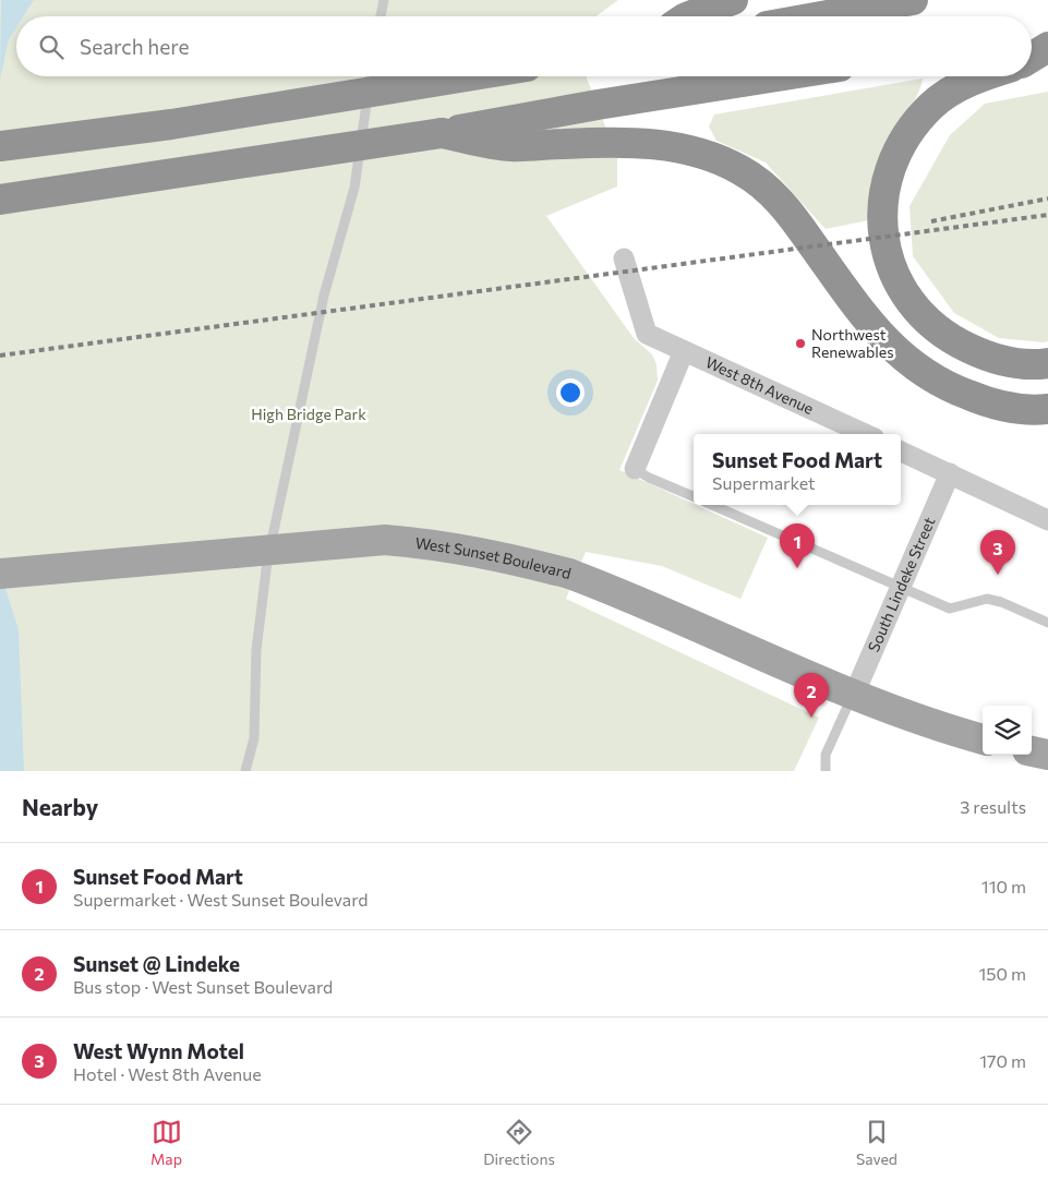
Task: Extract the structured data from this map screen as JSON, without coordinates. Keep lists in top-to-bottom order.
{
  "streets": {
    "main road": ["West Sunset Boulevard"],
    "street": ["West 8th Avenue", "South Lindeke Street"]
  },
  "crossings": [
    ["West Sunset Boulevard", "South Lindeke Street"]
  ],
  "parks": ["High Bridge Park"],
  "places": ["Northwest Renewables"],
  "page": {
    "search": "Search here",
    "popup": ["Sunset Food Mart", "Supermarket"],
    "pins": ["1", "3", "2"],
    "heading": ["Nearby", "3 results"],
    "list": [
      {
        "mark": "1",
        "name": "Sunset Food Mart",
        "note": "Supermarket · West Sunset Boulevard",
        "value": "110 m"
      },
      {
        "mark": "2",
        "name": "Sunset @ Lindeke",
        "note": "Bus stop · West Sunset Boulevard",
        "value": "150 m"
      },
      {
        "mark": "3",
        "name": "West Wynn Motel",
        "note": "Hotel · West 8th Avenue",
        "value": "170 m"
      }
    ],
    "nav": ["Map", "Directions", "Saved"]
  }
}
